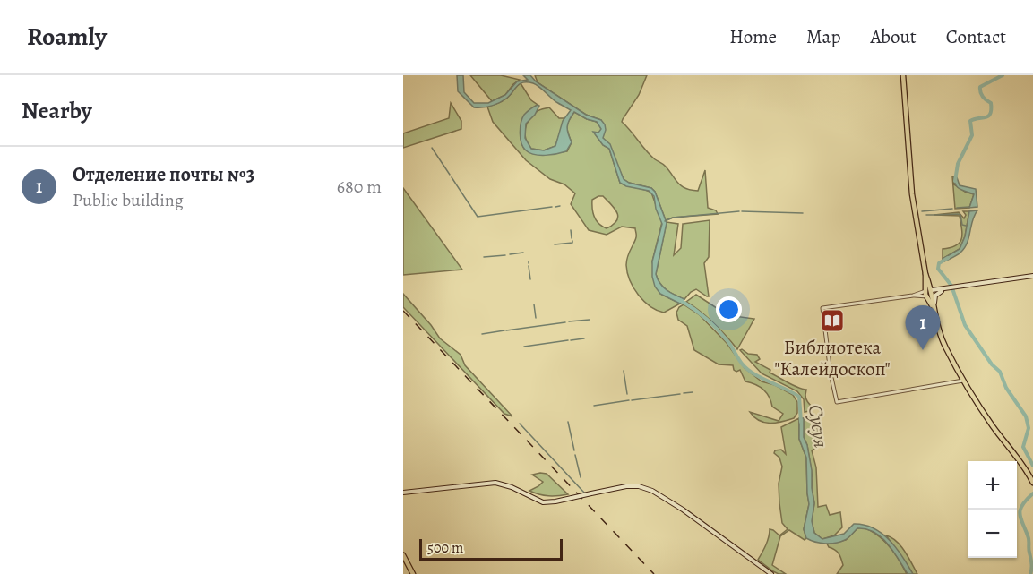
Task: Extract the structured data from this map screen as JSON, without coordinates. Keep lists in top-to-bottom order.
{
  "water": ["Сусуя"],
  "places": {
    "library": ["Библиотека \"Калейдоскоп\""]
  },
  "scale_bar": "500 m",
  "page": {
    "header": "Roamly",
    "nav": [
      "Home",
      "Map",
      "About",
      "Contact"
    ],
    "heading": "Nearby",
    "list": [
      {
        "mark": "1",
        "name": "Отделение почты №3",
        "note": "Public building",
        "value": "680 m"
      }
    ],
    "pins": "1",
    "map_buttons": ["+", "−"],
    "scale": "500 m"
  }
}
